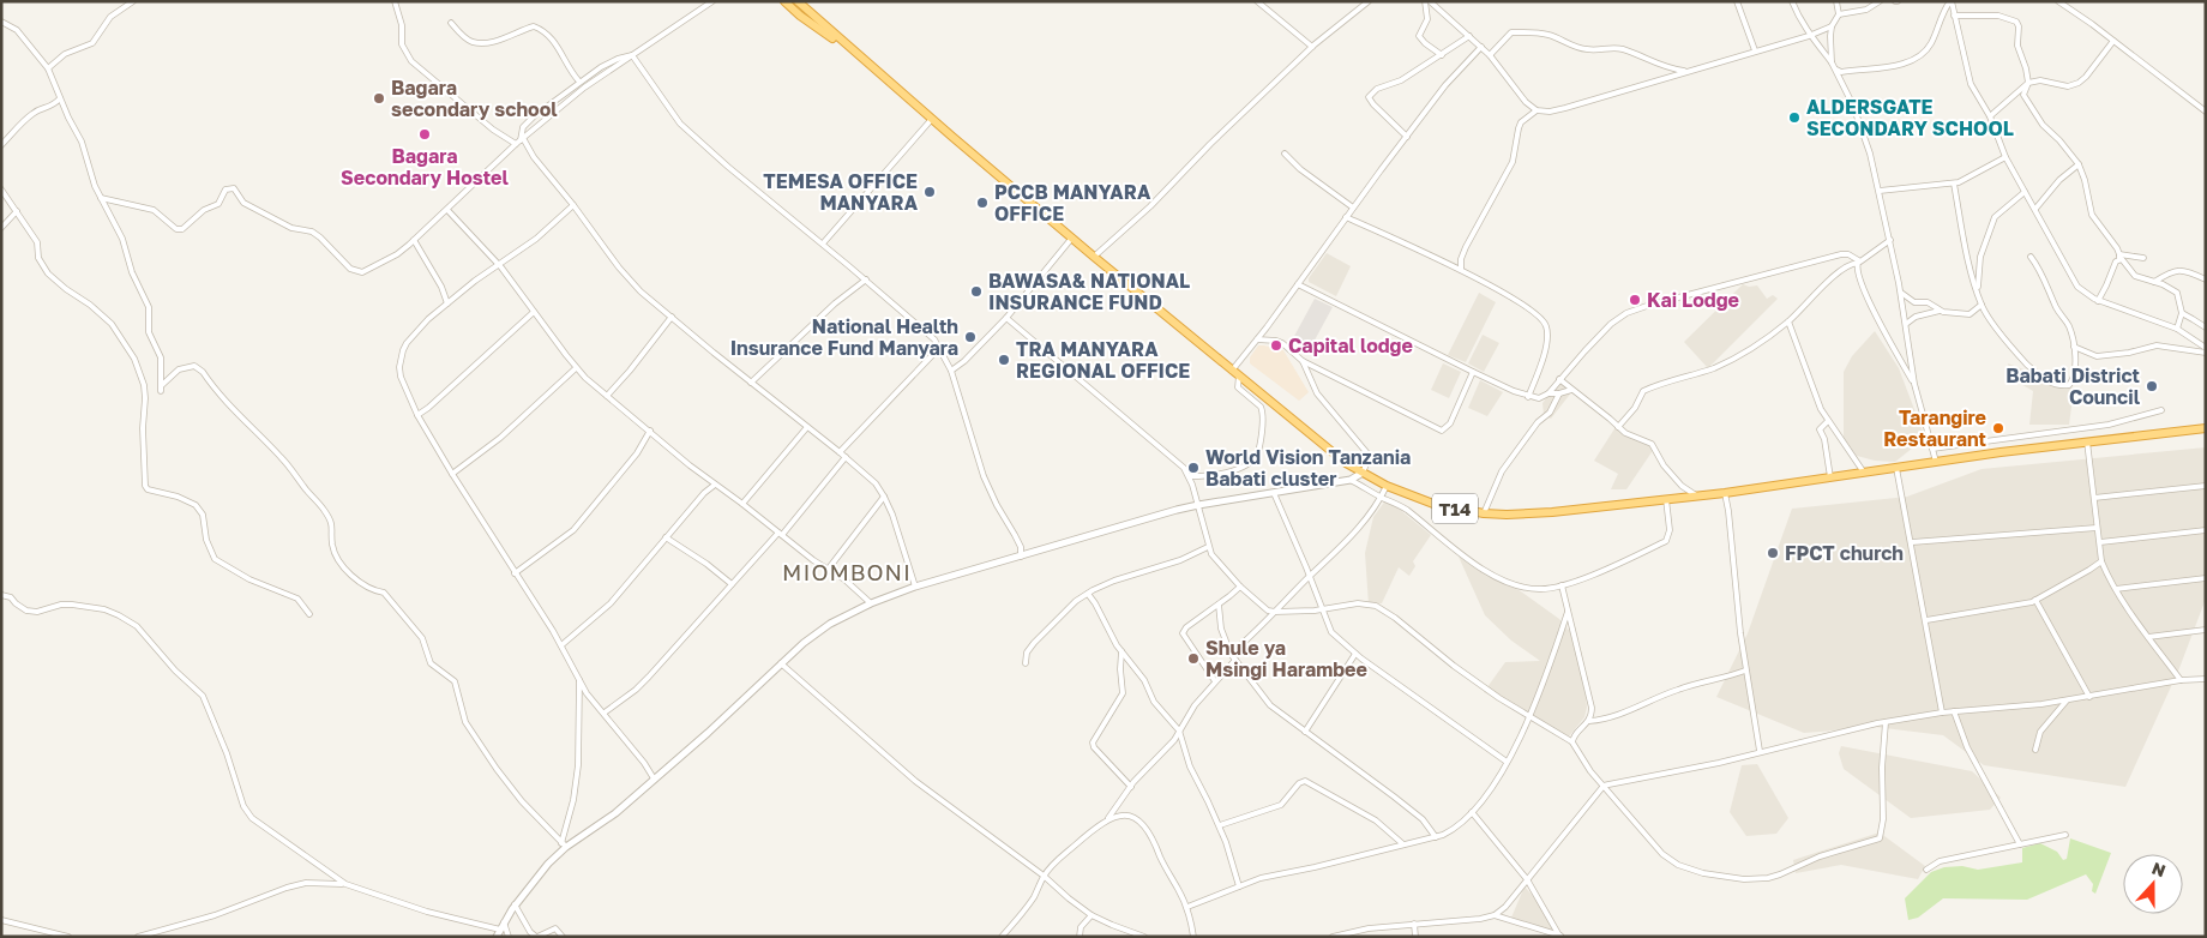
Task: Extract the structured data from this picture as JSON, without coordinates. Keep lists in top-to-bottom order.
{
  "streets": {
    "highway": ["T14"]
  },
  "districts": ["MIOMBONI"],
  "places": [
    "Bagara secondary school",
    "ALDERSGATE SECONDARY SCHOOL",
    "Bagara Secondary Hostel",
    "TEMESA OFFICE MANYARA",
    "PCCB MANYARA OFFICE",
    "BAWASA& NATIONAL INSURANCE FUND",
    "Kai Lodge",
    "National Health Insurance Fund Manyara",
    "Capital lodge",
    "TRA MANYARA REGIONAL OFFICE",
    "Babati District Council",
    "Tarangire Restaurant",
    "World Vision Tanzania Babati cluster",
    "FPCT church",
    "Shule ya Msingi Harambee"
  ],
  "north": "top"
}
